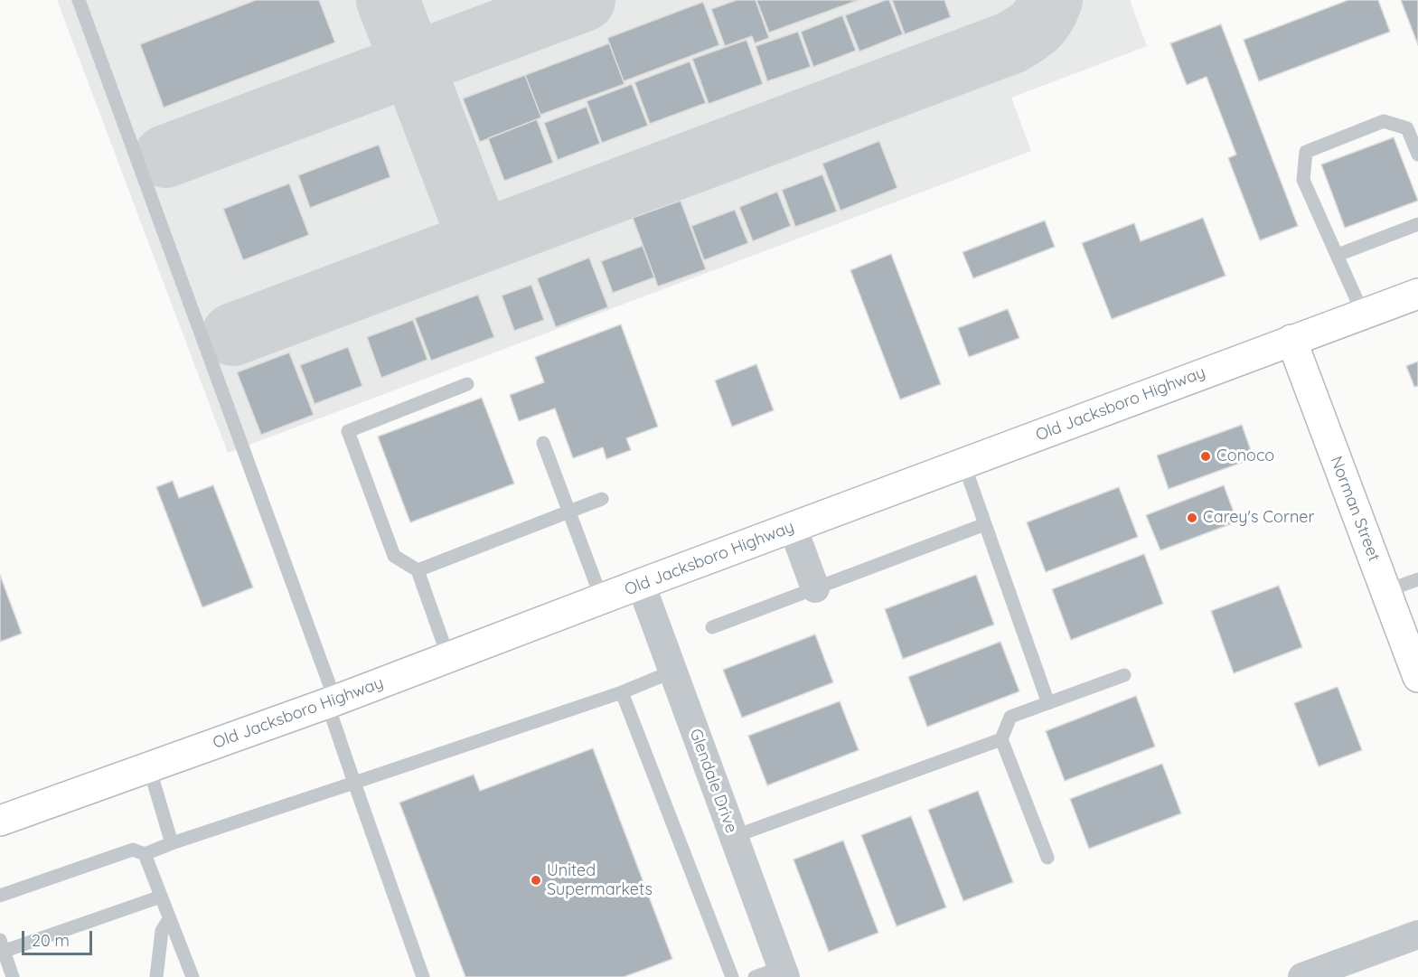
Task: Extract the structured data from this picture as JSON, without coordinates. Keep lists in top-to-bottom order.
{
  "streets": {
    "main road": ["Old Jacksboro Highway", "Norman Street"],
    "street": ["Glendale Drive"]
  },
  "crossings": [
    ["Old Jacksboro Highway", "Norman Street"],
    ["Old Jacksboro Highway", "Glendale Drive"]
  ],
  "places": ["Conoco", "Carey's Corner", "United Supermarkets"],
  "scale_bar": "20 m"
}
